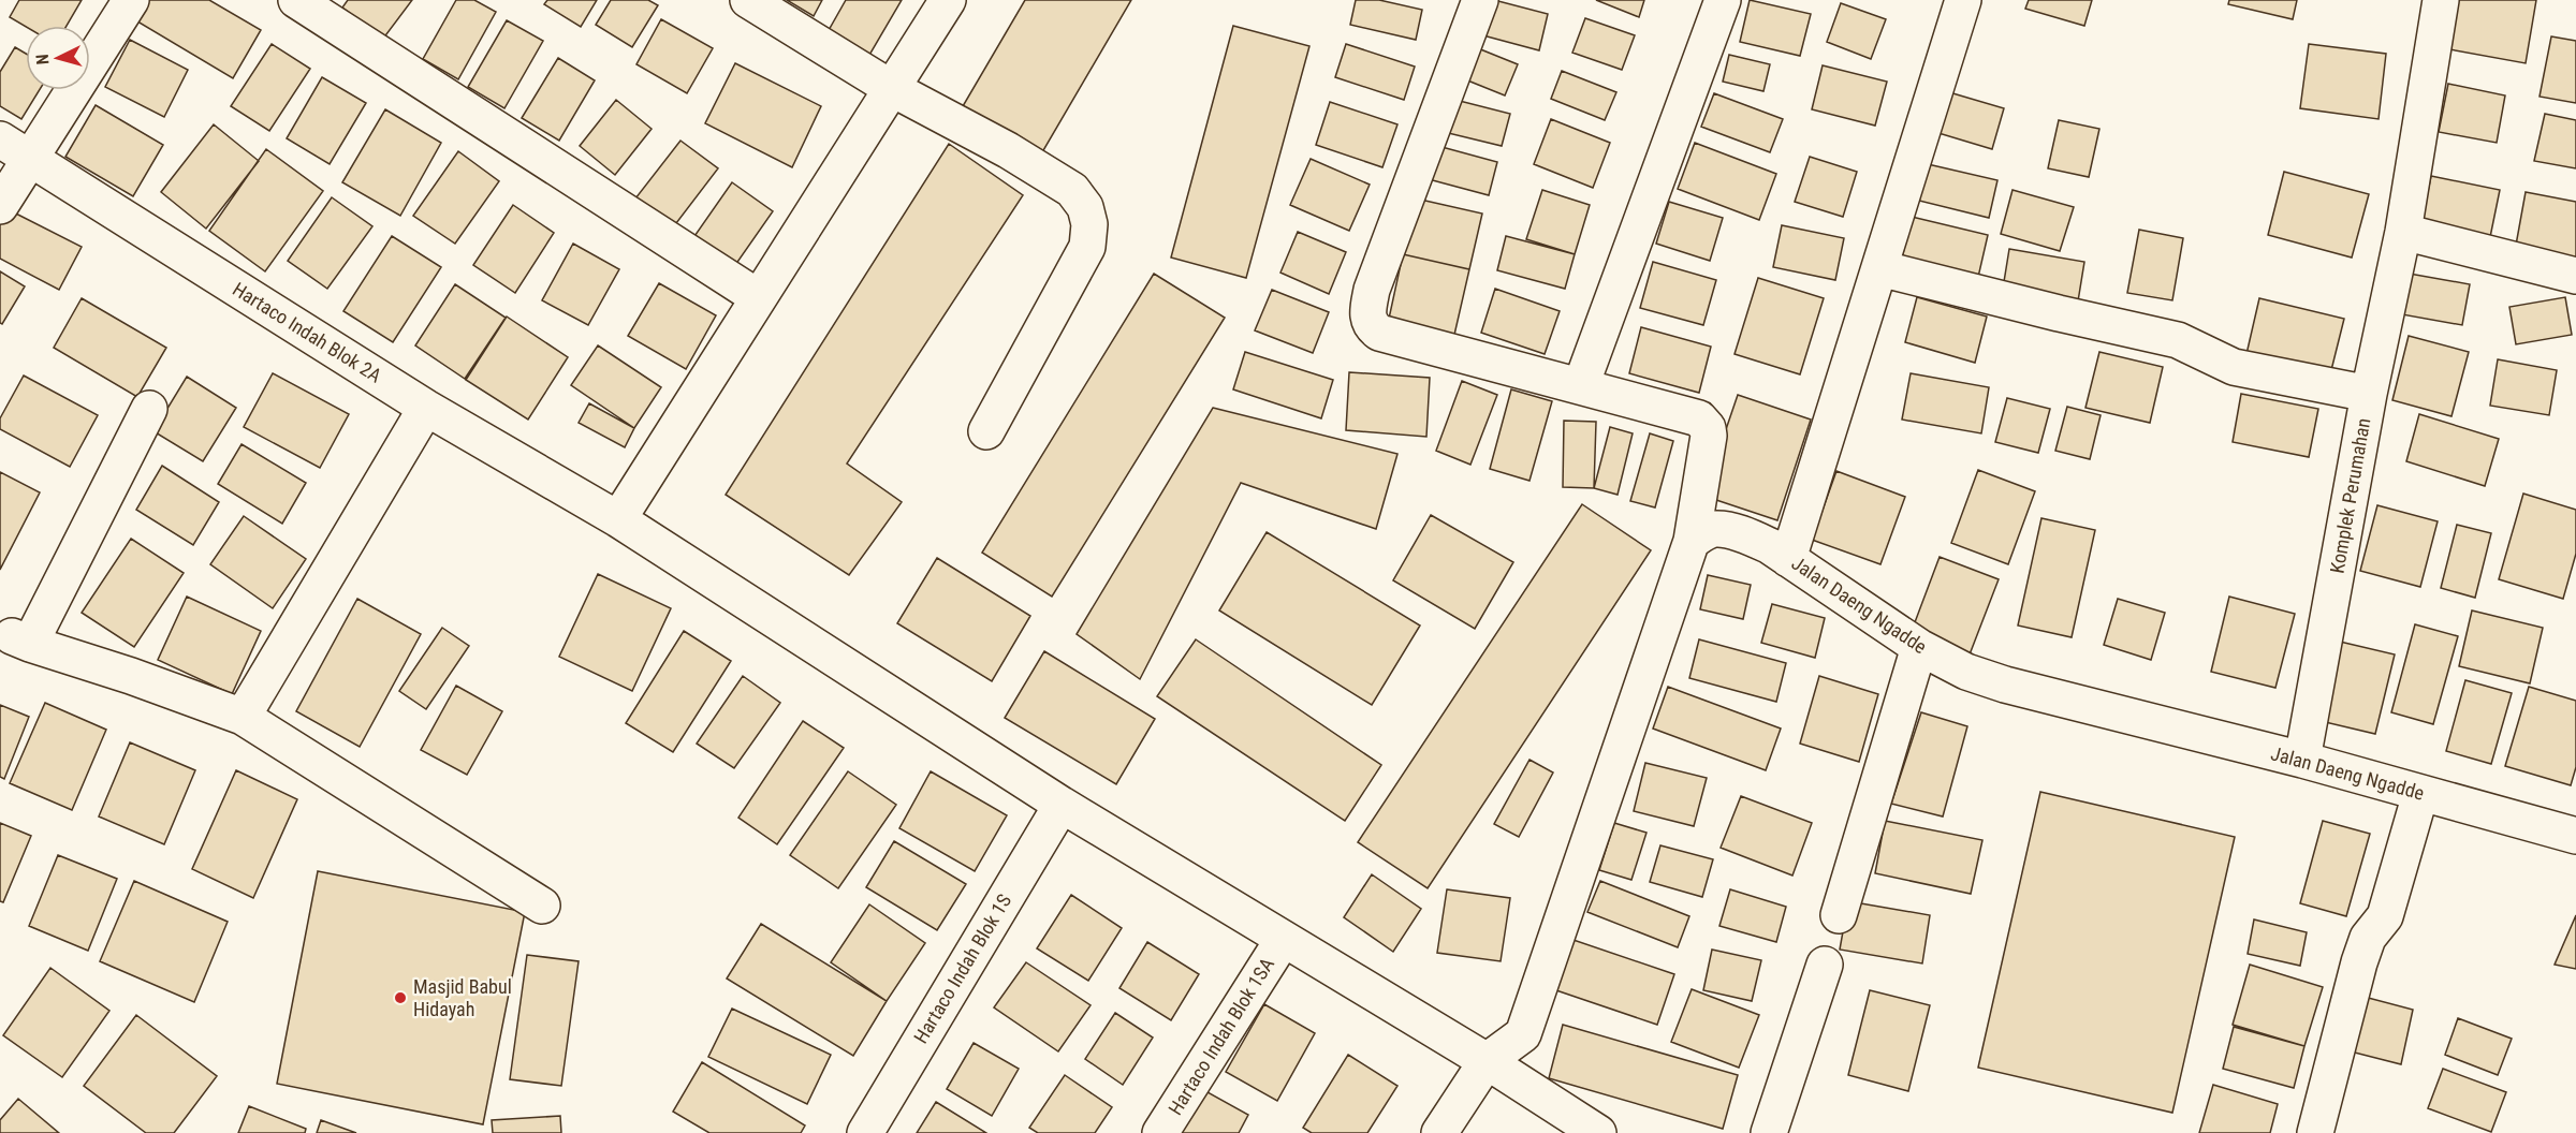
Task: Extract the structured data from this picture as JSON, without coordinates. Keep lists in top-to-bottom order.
{
  "streets": {
    "street": [
      "Hartaco Indah Blok 2A",
      "Komplek Perumahan",
      "Jalan Daeng Ngadde",
      "Hartaco Indah Blok 1S",
      "Hartaco Indah Blok 1SA"
    ]
  },
  "crossings": [
    ["Hartaco Indah Blok 2A", "Hartaco Indah Blok 1S"],
    ["Hartaco Indah Blok 2A", "Hartaco Indah Blok 1SA"],
    ["Komplek Perumahan", "Jalan Daeng Ngadde"]
  ],
  "places": ["Masjid Babul Hidayah"],
  "north": "left"
}
